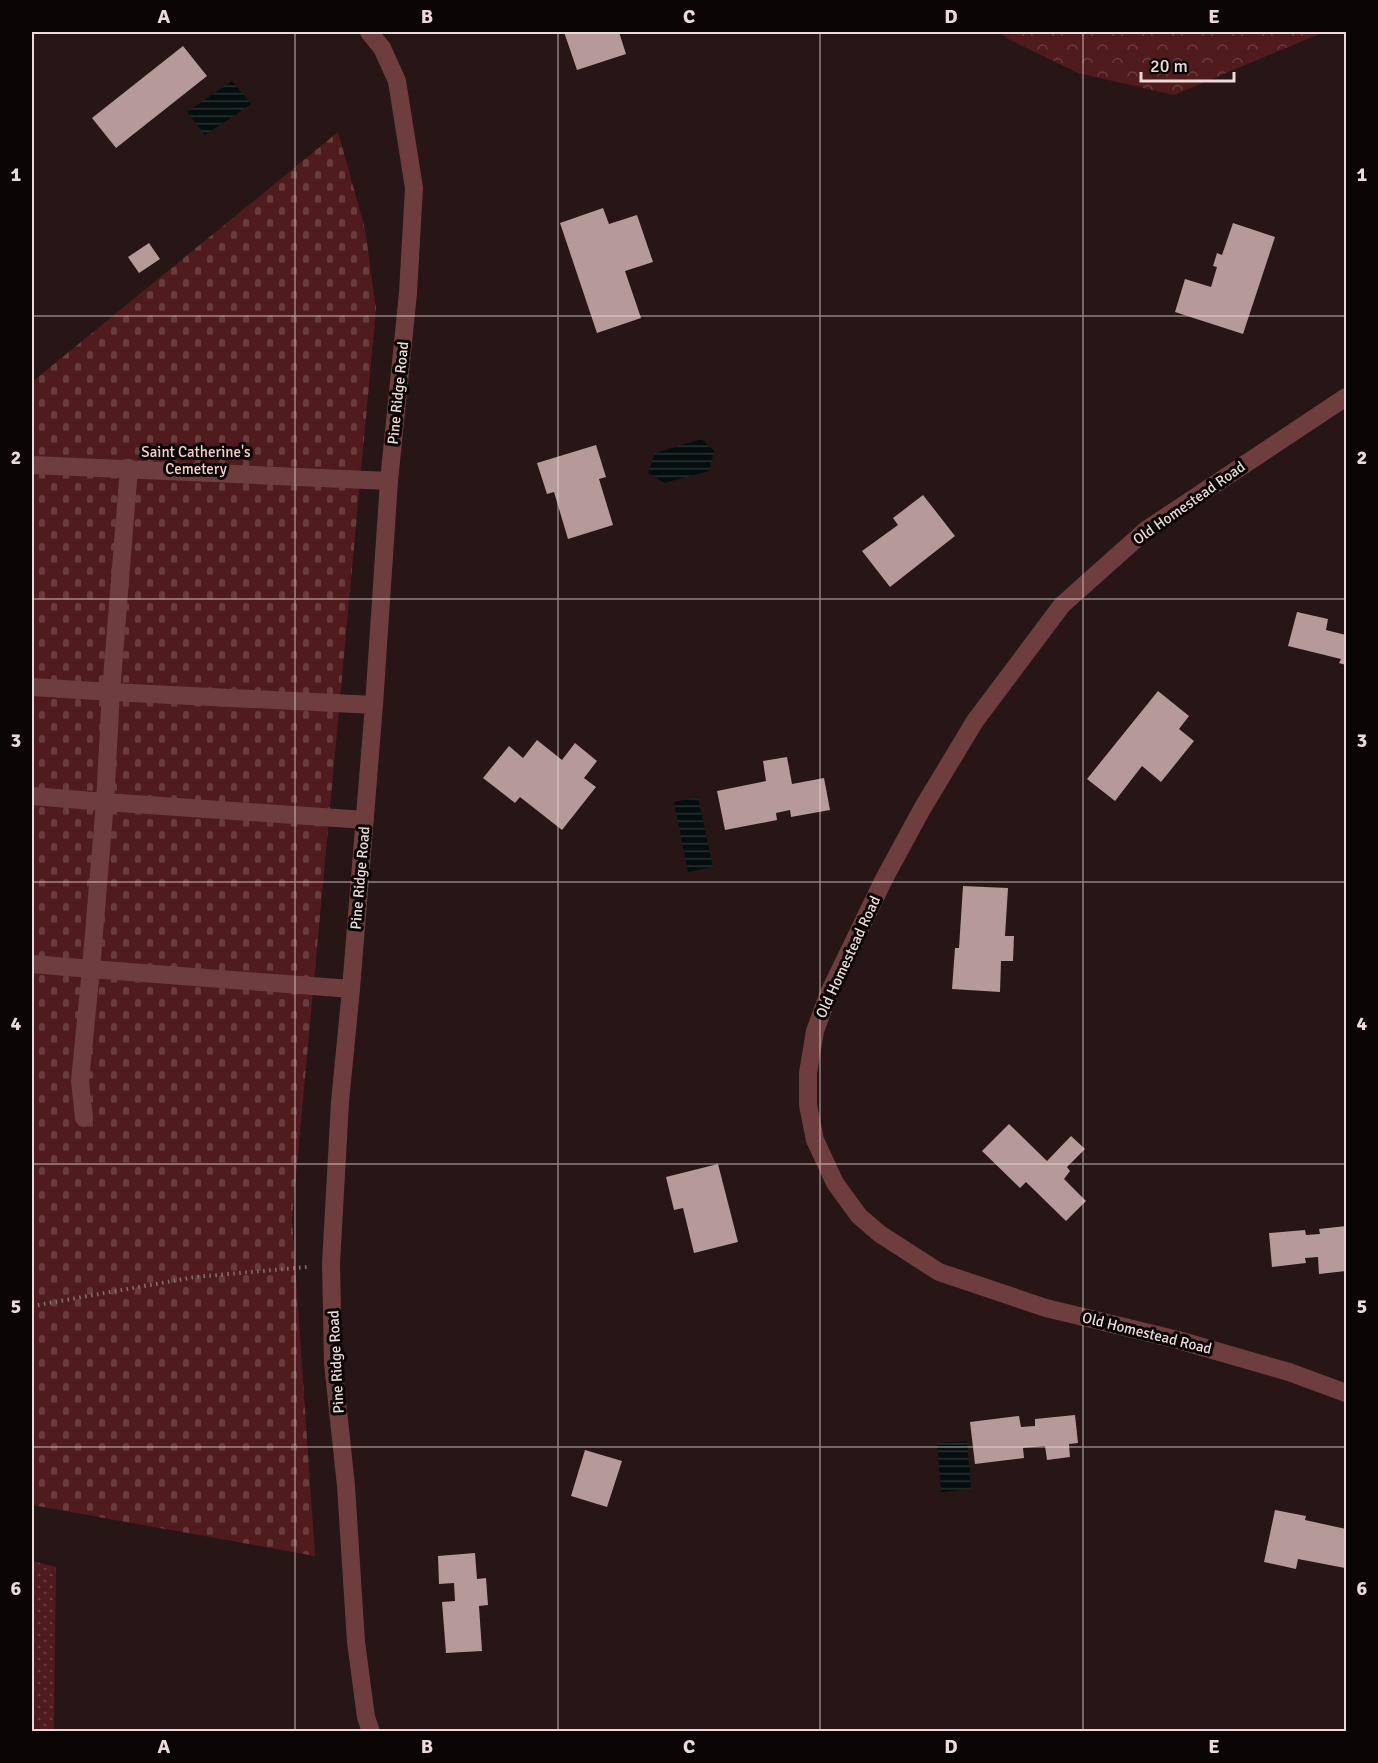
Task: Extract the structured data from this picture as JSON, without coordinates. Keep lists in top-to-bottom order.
{
  "streets": {
    "street": ["Pine Ridge Road", "Old Homestead Road"]
  },
  "parks": ["Saint Catherine's Cemetery"],
  "scale_bar": "20 m",
  "grid": {
    "columns": [
      "A",
      "B",
      "C",
      "D",
      "E"
    ],
    "rows": [
      "1",
      "2",
      "3",
      "4",
      "5",
      "6"
    ]
  }
}
